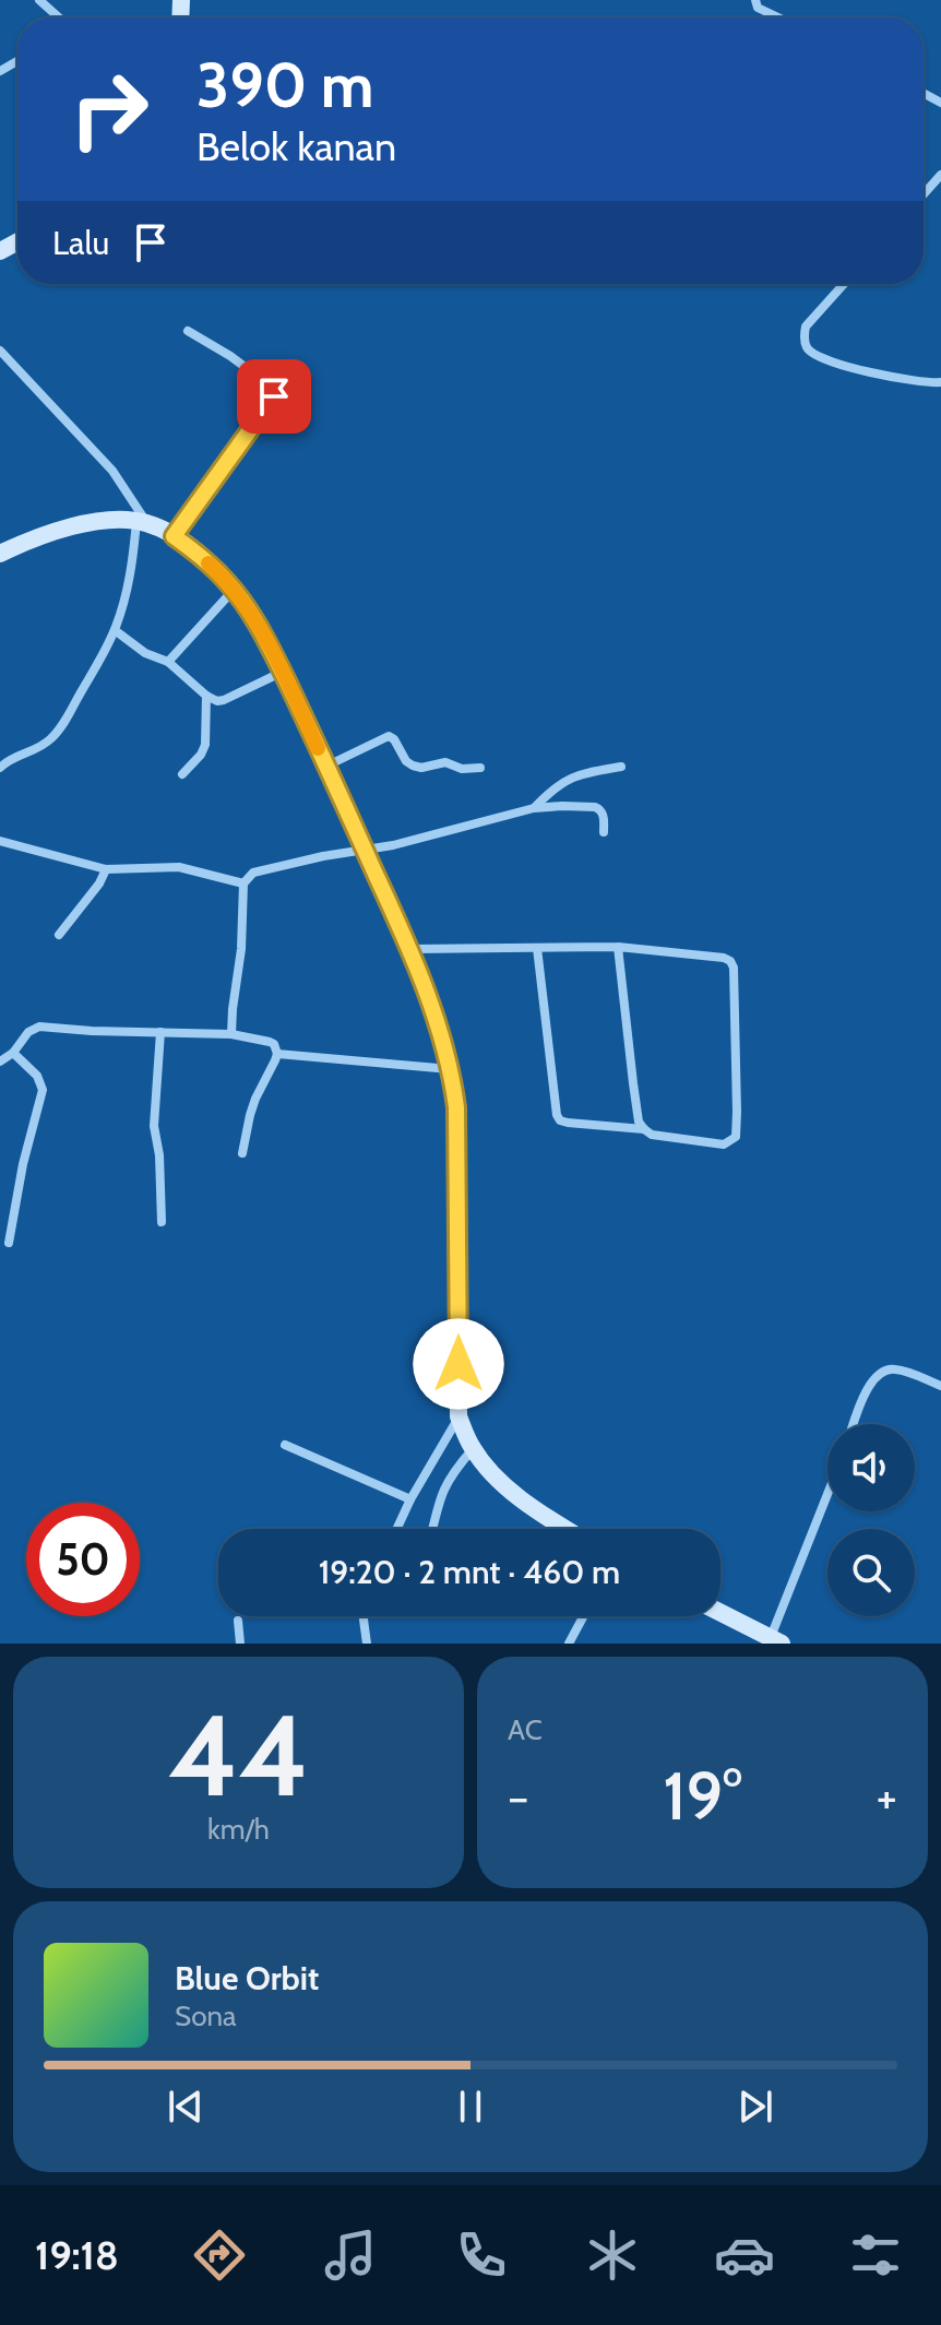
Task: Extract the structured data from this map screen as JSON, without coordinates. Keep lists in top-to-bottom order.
{
  "page": {
    "turn": ["390 m", "Belok kanan"],
    "then": "Lalu",
    "limit": "50",
    "trip": "19:20 · 2 mnt · 460 m",
    "tile": [
      ["44", "km/h"],
      "AC"
    ],
    "heat": ["−", "19°", "+"],
    "song": ["Blue Orbit", "Sona"],
    "tabs": "19:18"
  }
}
